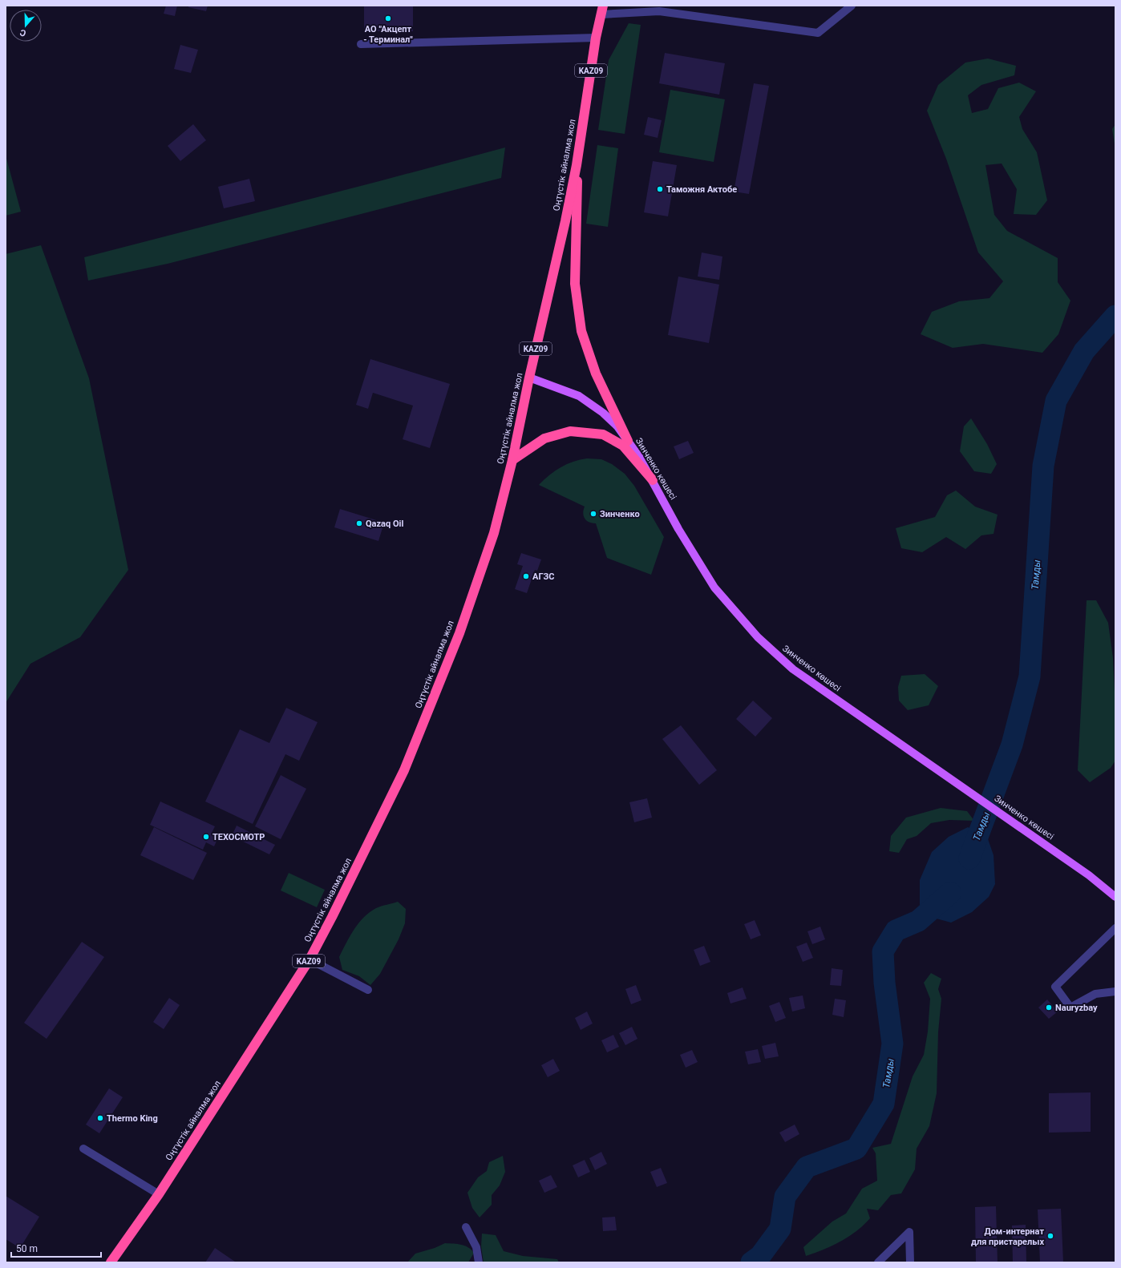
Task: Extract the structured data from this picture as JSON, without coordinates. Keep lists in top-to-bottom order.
{
  "streets": {
    "highway": ["KAZ09", "Оңтүстік айналма жол"],
    "main road": ["Зинченко көшесі"]
  },
  "crossings": [
    ["Оңтүстік айналма жол", "Зинченко көшесі"]
  ],
  "water": ["Тамды"],
  "places": [
    "АО \"Акцепт - Терминал\"",
    "Таможня Актобе",
    "Зинченко",
    "Qazaq Oil",
    "АГЗС",
    "ТЕХОСМОТР",
    "Nauryzbay",
    "Thermo King",
    "Дом-интернат для пристарелых"
  ],
  "scale_bar": "50 m",
  "north": "bottom"
}
